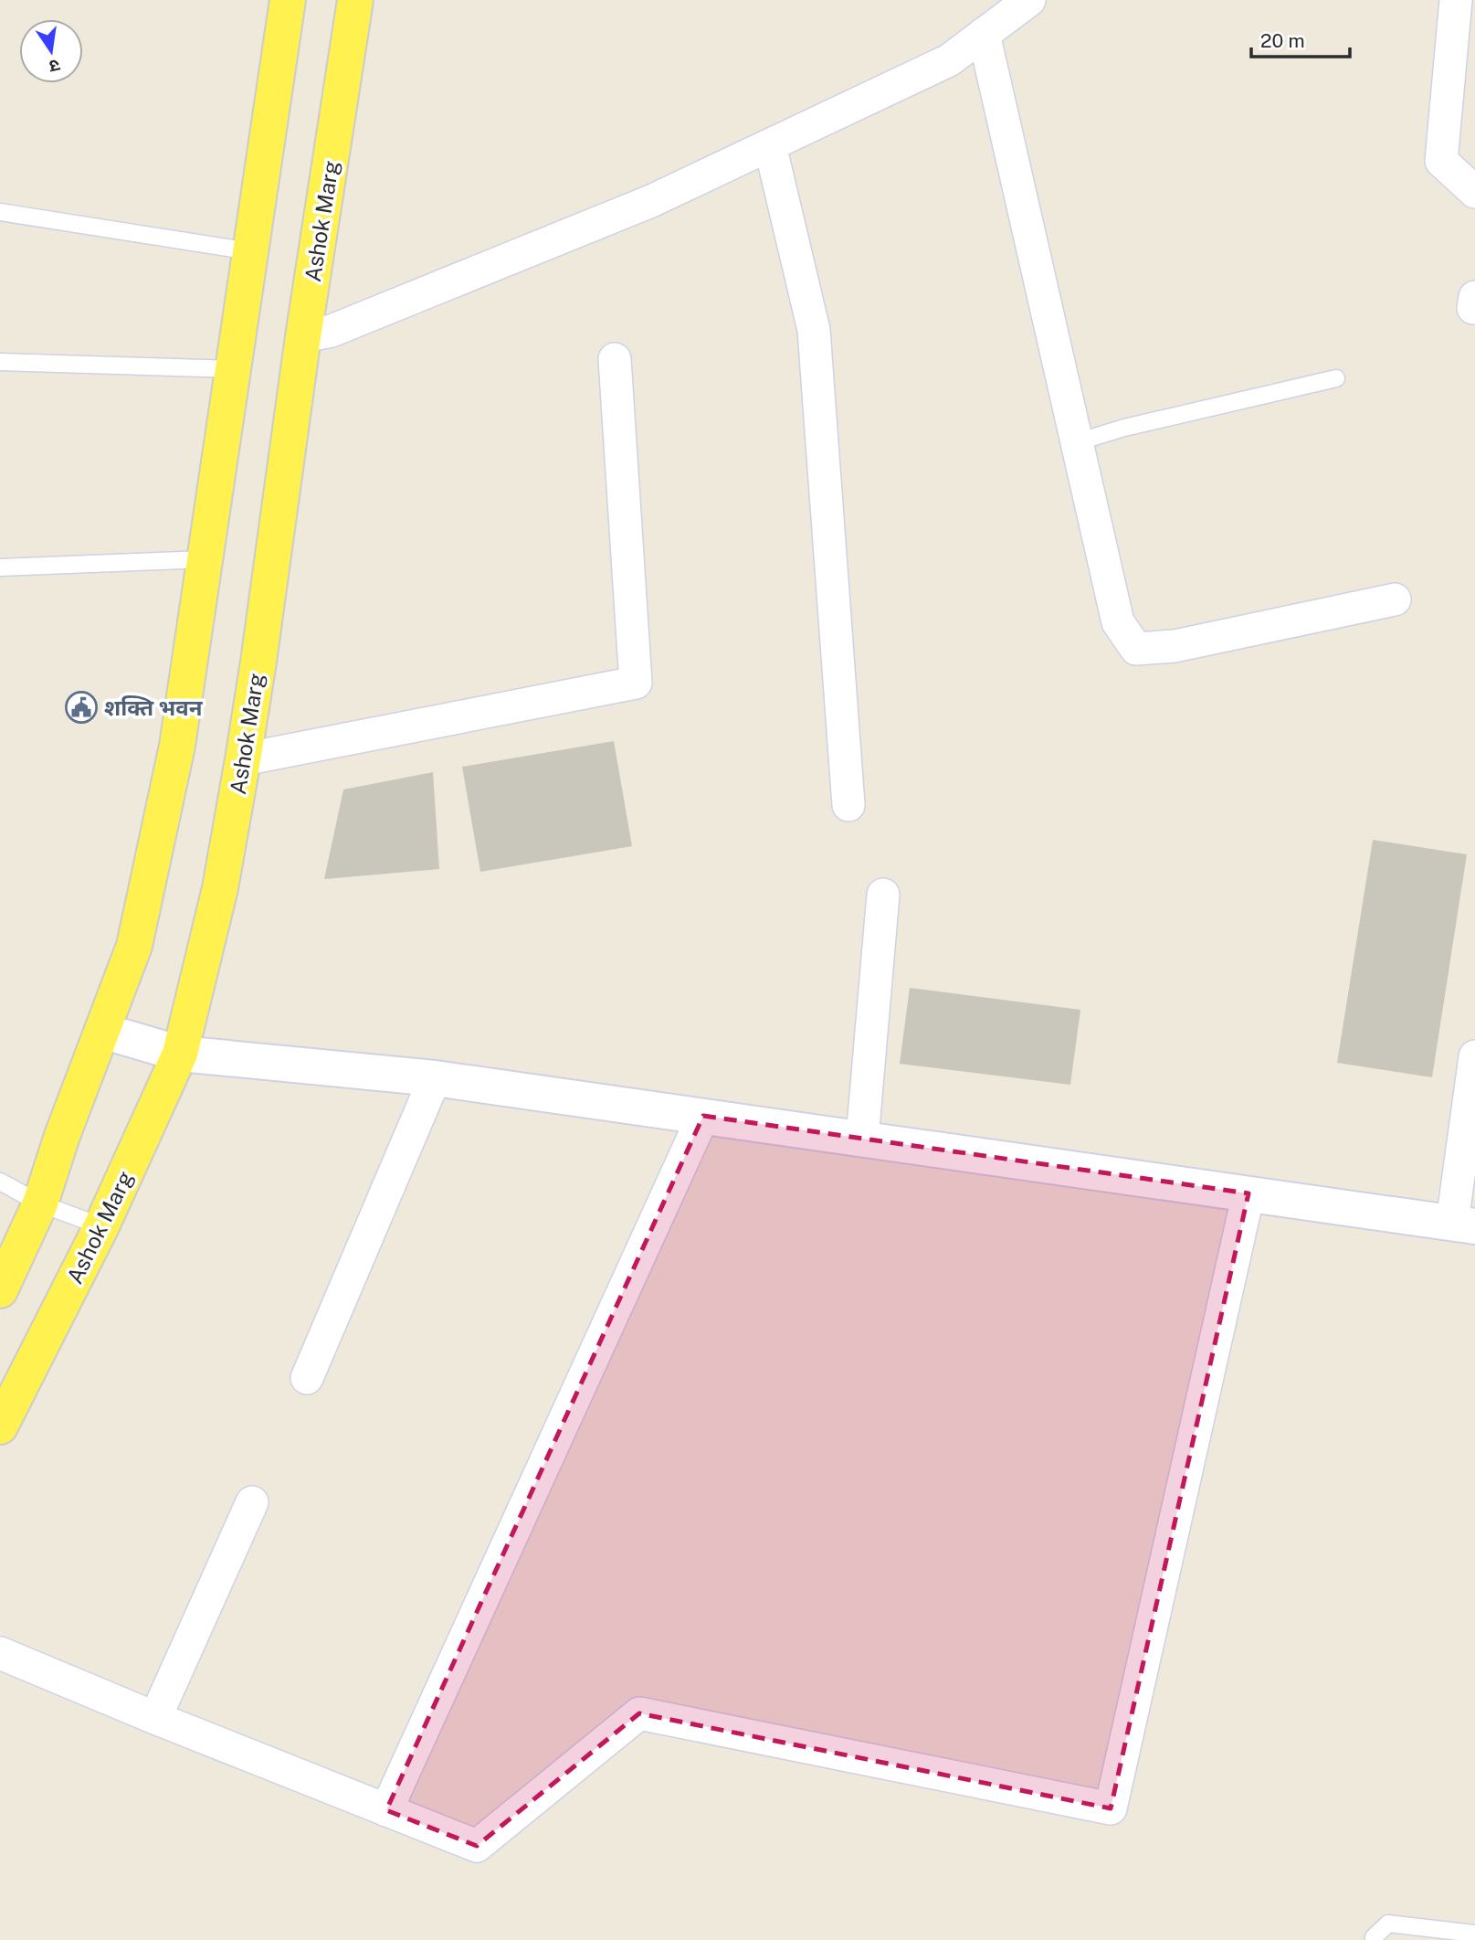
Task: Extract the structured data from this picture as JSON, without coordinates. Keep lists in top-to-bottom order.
{
  "streets": {
    "main road": ["Ashok Marg"]
  },
  "places": {
    "public building": ["शक्ति भवन"]
  },
  "scale_bar": "20 m",
  "north": "bottom"
}
